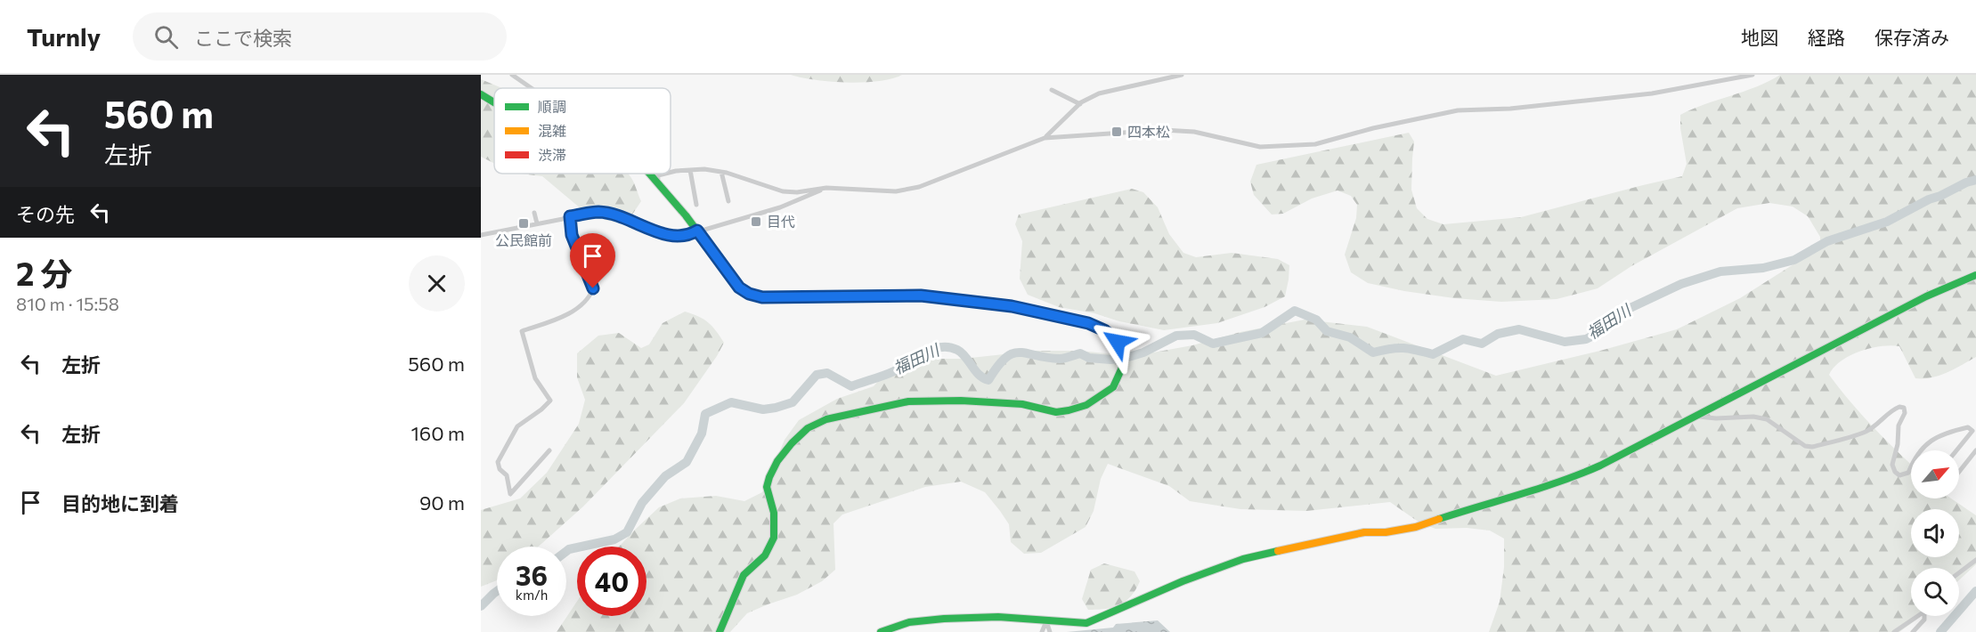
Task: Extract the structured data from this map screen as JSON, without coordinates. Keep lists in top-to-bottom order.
{
  "water": ["福田川"],
  "places": {
    "transit": ["四本松", "目代", "公民館前"]
  },
  "legend": ["順調", "混雑", "渋滞"],
  "north": "top right",
  "page": {
    "header": "Turnly",
    "search": "ここで検索",
    "nav": ["地図", "経路", "保存済み"],
    "turn": ["560 m", "左折"],
    "then": "その先",
    "heading": ["2 分", "810 m · 15:58"],
    "list": [
      {
        "name": "左折",
        "value": "560 m"
      },
      {
        "name": "左折",
        "value": "160 m"
      },
      {
        "name": "目的地に到着",
        "value": "90 m"
      }
    ],
    "speed": "36 km/h",
    "limit": "40"
  }
}
